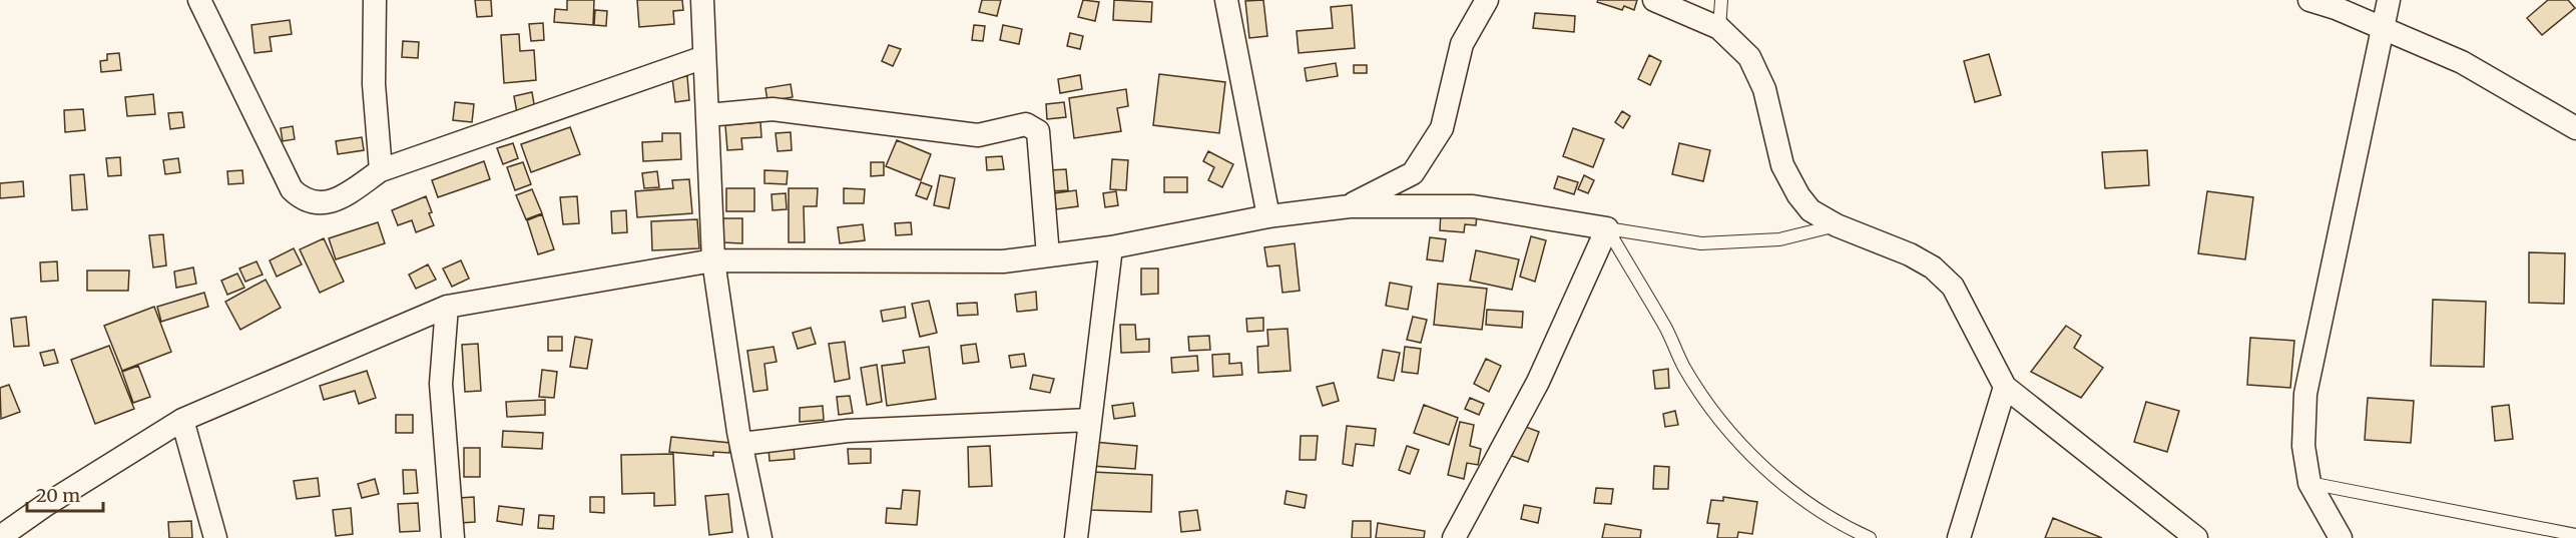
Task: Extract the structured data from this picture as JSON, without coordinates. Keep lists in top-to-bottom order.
{
  "scale_bar": "20 m"
}
